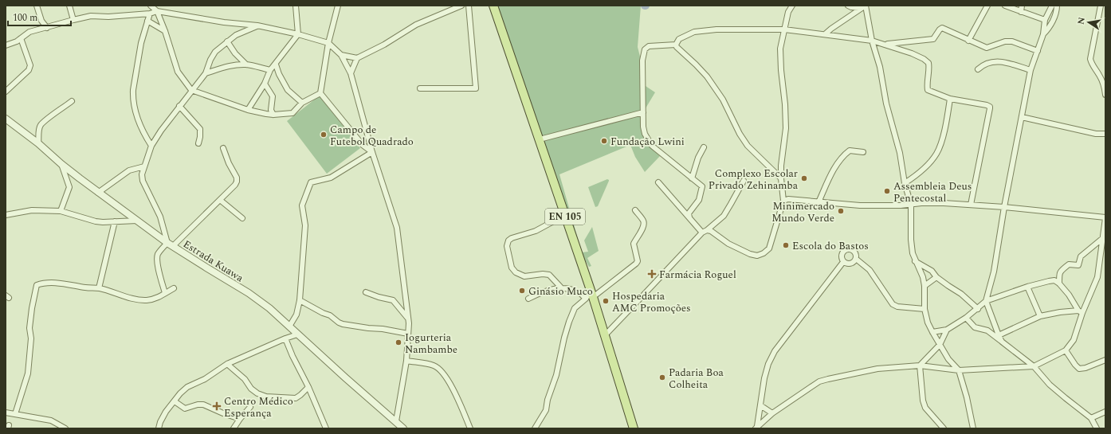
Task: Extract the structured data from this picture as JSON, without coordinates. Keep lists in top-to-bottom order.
{
  "streets": {
    "main road": ["EN 105"],
    "street": ["Estrada Kuawa"]
  },
  "places": {
    "other": [
      "Campo de Futebol Quadrado",
      "Fundação Lwini",
      "Complexo Escolar Privado Zehinamba",
      "Assembleia Deus Pentecostal",
      "Minimercado Mundo Verde",
      "Escola do Bastos",
      "Ginásio Muco",
      "Hospedaria AMC Promoções",
      "Iogurteria Nambambe",
      "Padaria Boa Colheita"
    ],
    "health": ["Farmácia Roguel", "Centro Médico Esperança"]
  },
  "scale_bar": "100 m",
  "north": "left"
}
